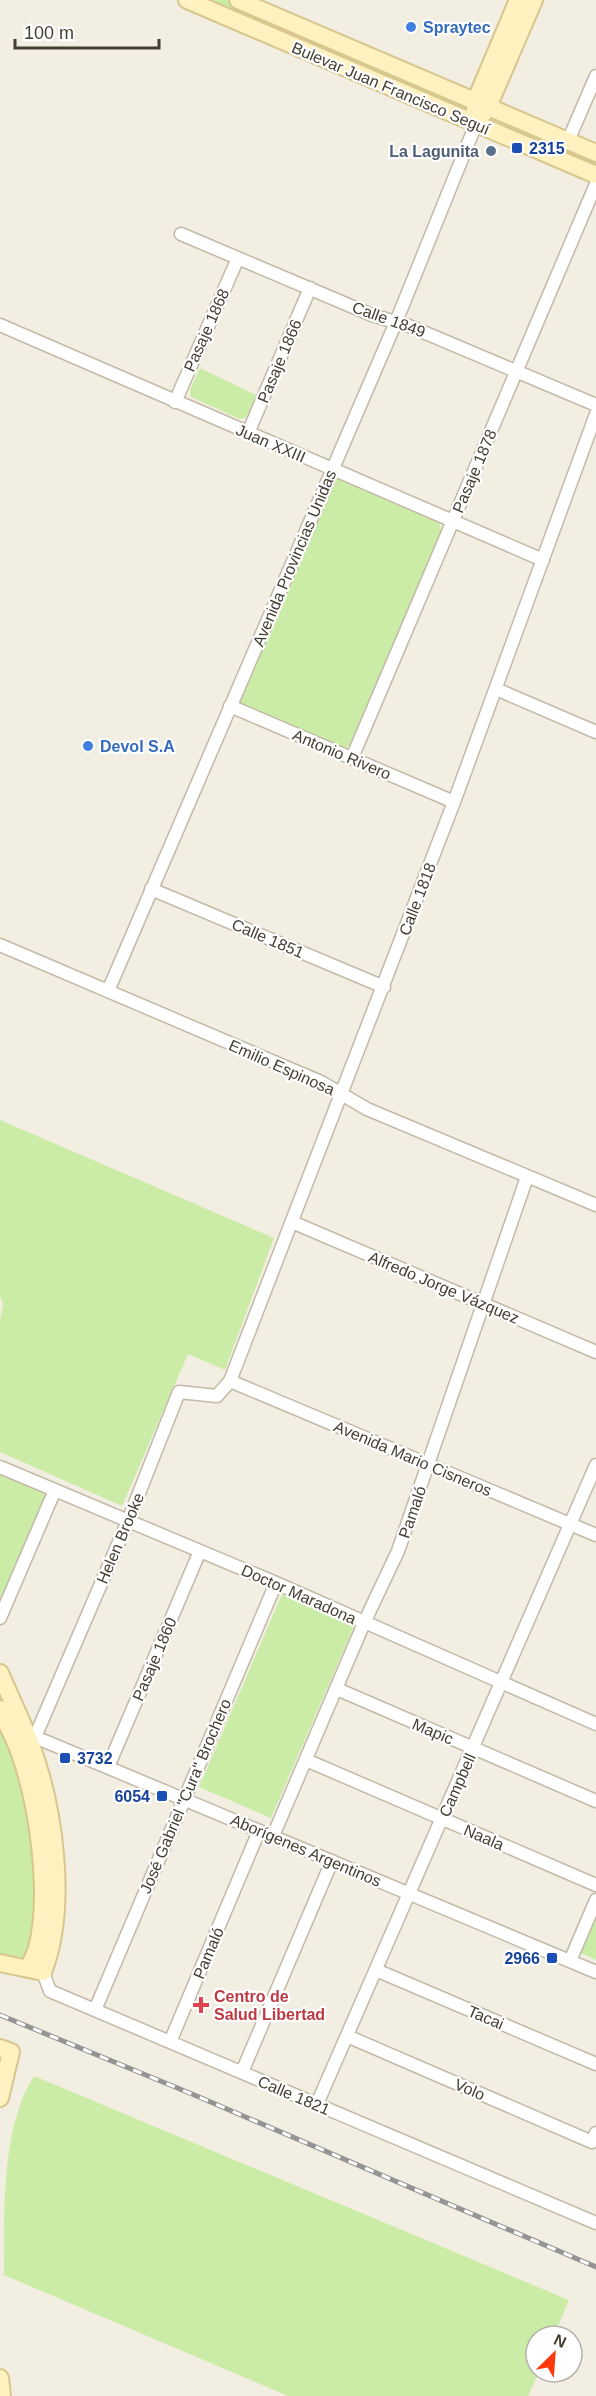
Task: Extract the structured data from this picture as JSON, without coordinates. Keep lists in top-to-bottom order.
{
  "streets": {
    "main road": ["Bulevar Juan Francisco Seguí", "Avenida Provincias Unidas"],
    "street": [
      "Calle 1849",
      "Pasaje 1868",
      "Pasaje 1866",
      "Juan XXIII",
      "Pasaje 1878",
      "Antonio Rivero",
      "Calle 1818",
      "Calle 1851",
      "Emilio Espinosa",
      "Alfredo Jorge Vázquez",
      "Avenida Mario Cisneros",
      "Pamaló",
      "Helen Brooke",
      "Doctor Maradona",
      "Pasaje 1860",
      "Mapic",
      "Campbell",
      "José Gabriel \"Cura\" Brochero",
      "Naala",
      "Aborígenes Argentinos",
      "Tacai",
      "Volo",
      "Calle 1821"
    ]
  },
  "crossings": [
    ["Bulevar Juan Francisco Seguí", "Avenida Provincias Unidas"],
    ["Calle 1849", "Pasaje 1868"],
    ["Calle 1849", "Pasaje 1866"],
    ["Calle 1849", "Pasaje 1878"],
    ["Calle 1849", "Avenida Provincias Unidas"],
    ["Pasaje 1868", "Juan XXIII"],
    ["Pasaje 1866", "Juan XXIII"],
    ["Juan XXIII", "Pasaje 1878"],
    ["Juan XXIII", "Avenida Provincias Unidas"],
    ["Juan XXIII", "Calle 1818"],
    ["Pasaje 1878", "Antonio Rivero"],
    ["Avenida Provincias Unidas", "Antonio Rivero"],
    ["Avenida Provincias Unidas", "Calle 1851"],
    ["Avenida Provincias Unidas", "Emilio Espinosa"],
    ["Antonio Rivero", "Calle 1818"],
    ["Calle 1818", "Calle 1851"],
    ["Calle 1818", "Emilio Espinosa"],
    ["Calle 1818", "Alfredo Jorge Vázquez"],
    ["Calle 1818", "Avenida Mario Cisneros"],
    ["Calle 1818", "Helen Brooke"],
    ["Emilio Espinosa", "Pamaló"],
    ["Alfredo Jorge Vázquez", "Pamaló"],
    ["Avenida Mario Cisneros", "Pamaló"],
    ["Avenida Mario Cisneros", "Helen Brooke"],
    ["Avenida Mario Cisneros", "Campbell"],
    ["Pamaló", "Doctor Maradona"],
    ["Pamaló", "Mapic"],
    ["Pamaló", "Naala"],
    ["Pamaló", "Aborígenes Argentinos"],
    ["Pamaló", "Calle 1821"],
    ["Helen Brooke", "Doctor Maradona"],
    ["Helen Brooke", "Aborígenes Argentinos"],
    ["Doctor Maradona", "Pasaje 1860"],
    ["Doctor Maradona", "Campbell"],
    ["Doctor Maradona", "José Gabriel \"Cura\" Brochero"],
    ["Pasaje 1860", "Aborígenes Argentinos"],
    ["Mapic", "Campbell"],
    ["Campbell", "Naala"],
    ["Campbell", "Aborígenes Argentinos"],
    ["Campbell", "Tacai"],
    ["Campbell", "Volo"],
    ["Campbell", "Calle 1821"],
    ["José Gabriel \"Cura\" Brochero", "Aborígenes Argentinos"],
    ["José Gabriel \"Cura\" Brochero", "Calle 1821"]
  ],
  "places": {
    "other": ["Spraytec", "La Lagunita", "Devol S.A"],
    "transit": [
      "2315",
      "3732",
      "6054",
      "2966"
    ],
    "health": ["Centro de Salud Libertad"]
  },
  "scale_bar": "100 m",
  "north": "top right"
}
